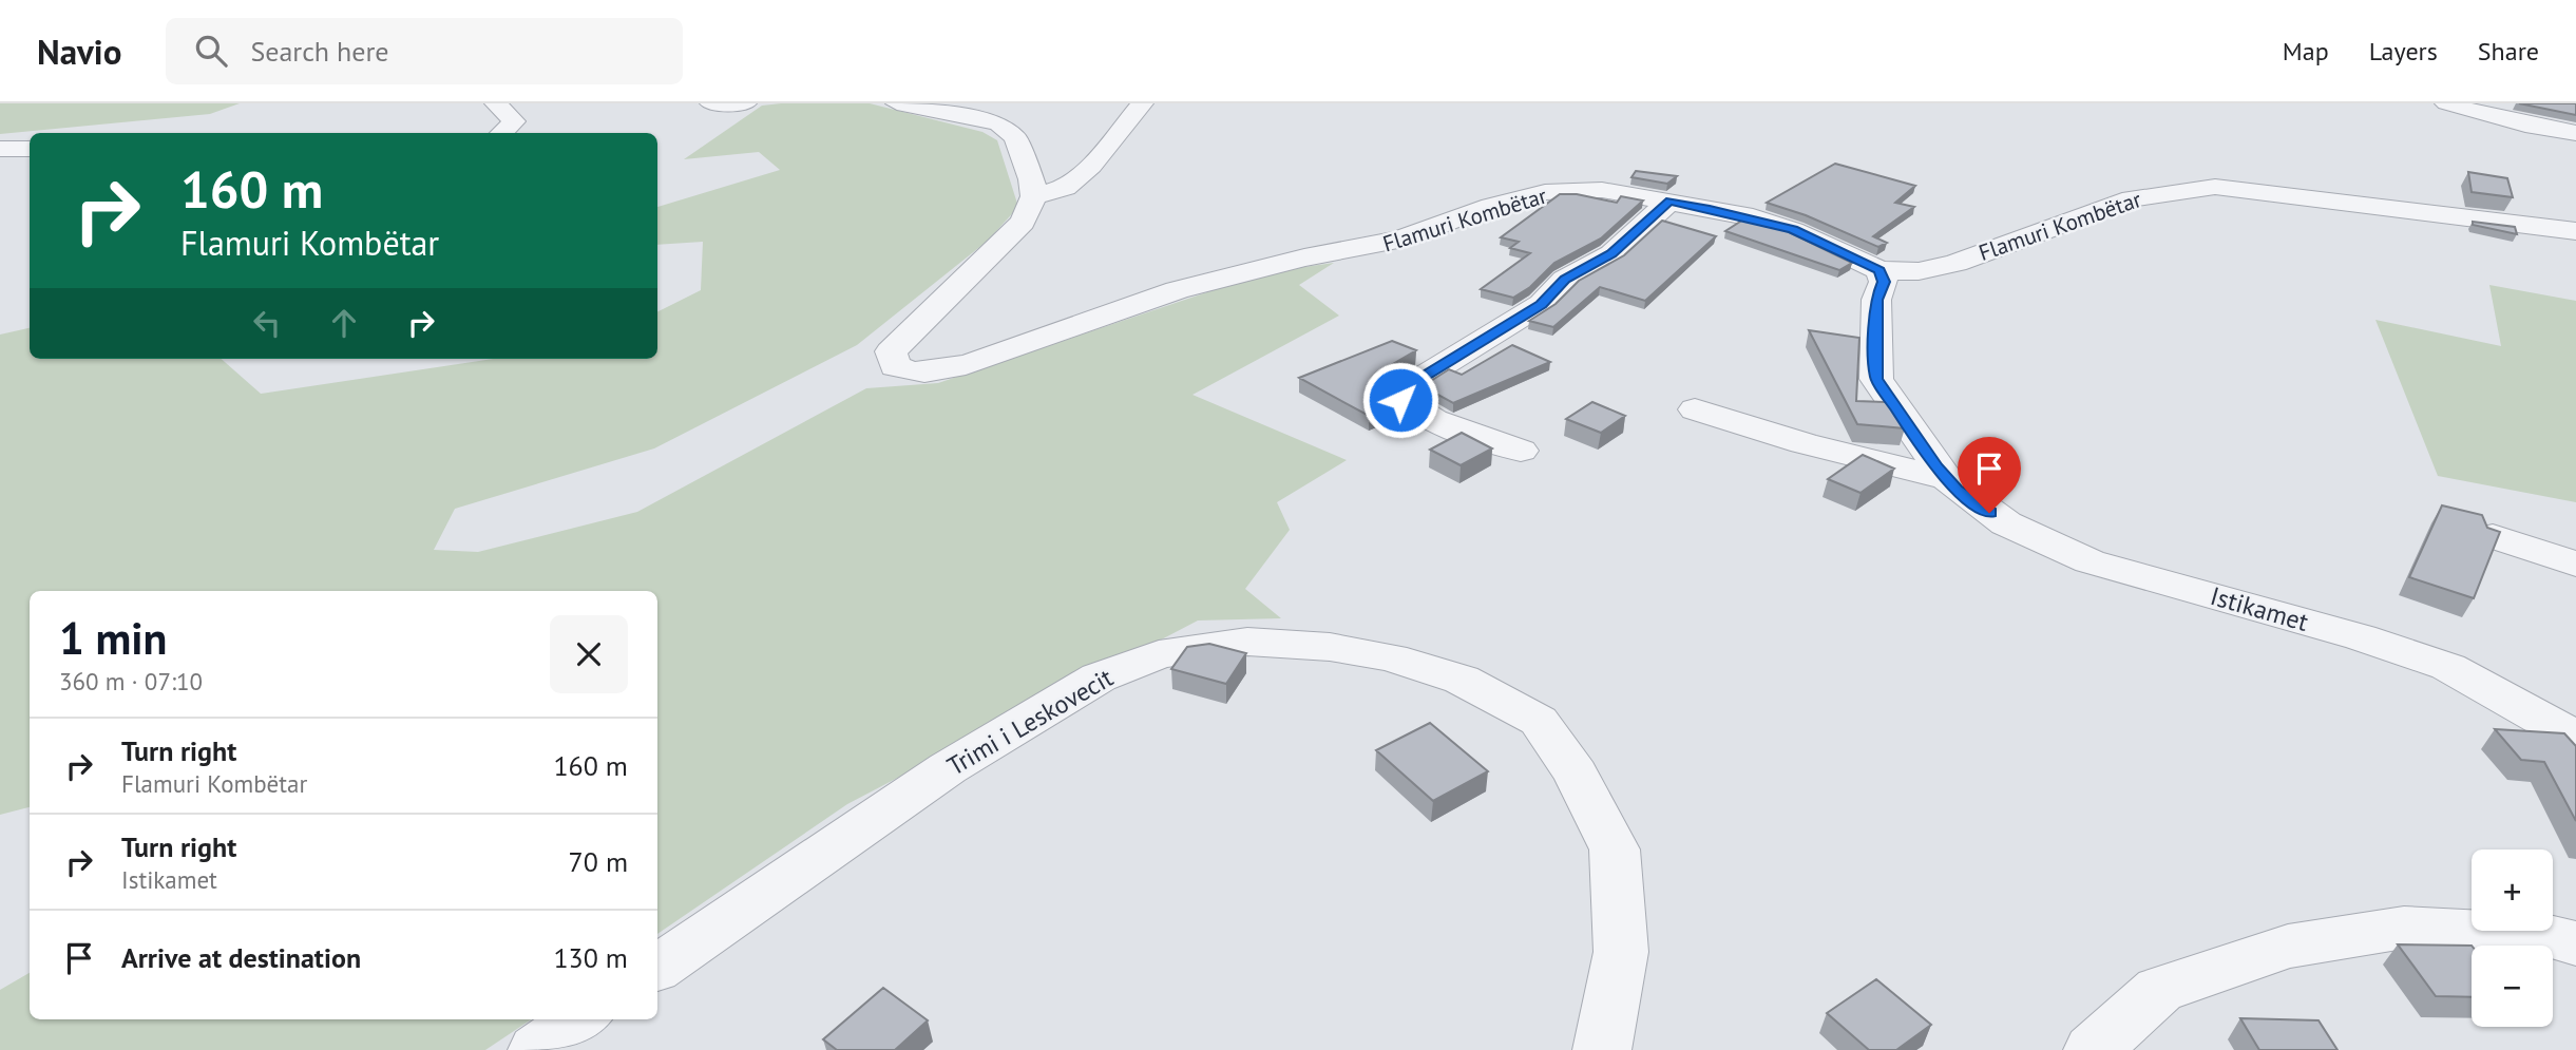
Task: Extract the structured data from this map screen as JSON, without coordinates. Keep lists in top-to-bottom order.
{
  "streets": {
    "street": ["Flamuri Kombëtar", "Istikamet", "Trimi i Leskovecit"]
  },
  "crossings": [
    ["Flamuri Kombëtar", "Istikamet"]
  ],
  "page": {
    "header": "Navio",
    "search": "Search here",
    "nav": ["Map", "Layers", "Share"],
    "turn": ["160 m", "Flamuri Kombëtar"],
    "heading": ["1 min", "360 m · 07:10"],
    "list": [
      {
        "name": "Turn right",
        "note": "Flamuri Kombëtar",
        "value": "160 m"
      },
      {
        "name": "Turn right",
        "note": "Istikamet",
        "value": "70 m"
      },
      {
        "name": "Arrive at destination",
        "value": "130 m"
      }
    ],
    "map_buttons": ["+", "−"]
  }
}
